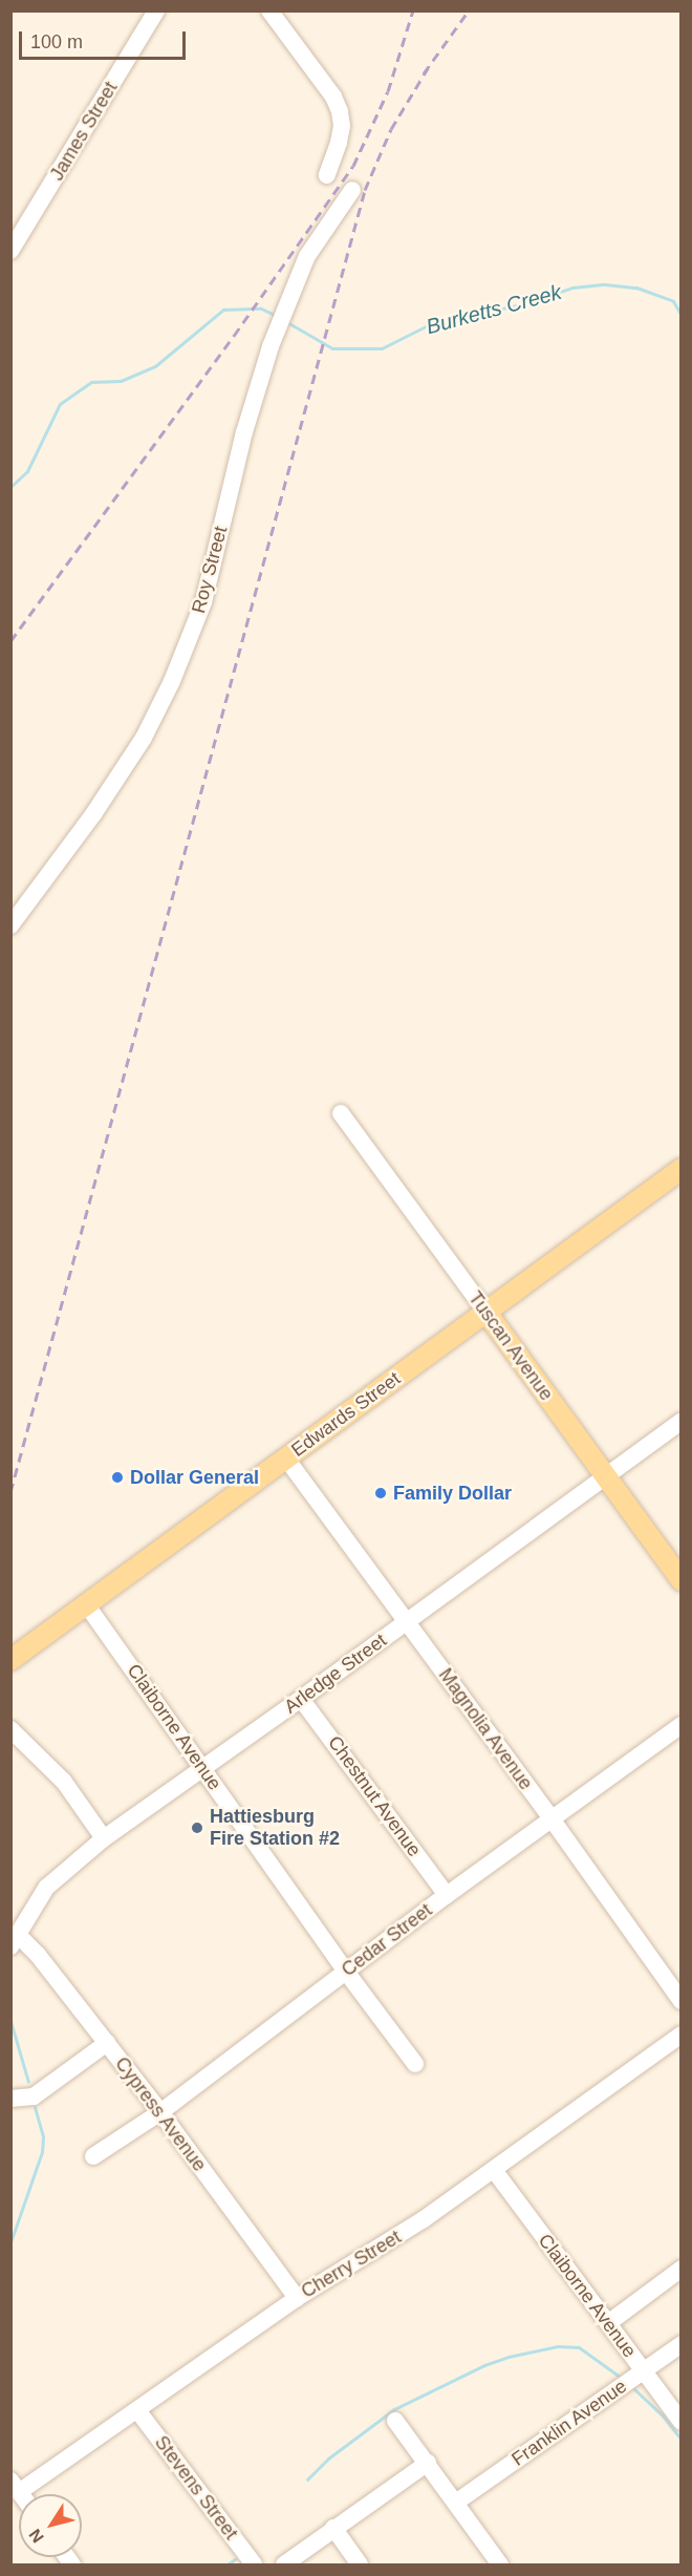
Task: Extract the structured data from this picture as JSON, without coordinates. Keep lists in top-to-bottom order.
{
  "streets": {
    "main road": ["Tuscan Avenue", "Edwards Street"],
    "street": [
      "James Street",
      "Roy Street",
      "Arledge Street",
      "Claiborne Avenue",
      "Magnolia Avenue",
      "Chestnut Avenue",
      "Cedar Street",
      "Cypress Avenue",
      "Cherry Street",
      "Franklin Avenue",
      "Stevens Street"
    ]
  },
  "crossings": [
    ["Tuscan Avenue", "Edwards Street"],
    ["Tuscan Avenue", "Arledge Street"],
    ["Edwards Street", "Claiborne Avenue"],
    ["Edwards Street", "Magnolia Avenue"],
    ["Arledge Street", "Claiborne Avenue"],
    ["Arledge Street", "Magnolia Avenue"],
    ["Arledge Street", "Chestnut Avenue"],
    ["Arledge Street", "Cypress Avenue"],
    ["Claiborne Avenue", "Cedar Street"],
    ["Claiborne Avenue", "Cherry Street"],
    ["Claiborne Avenue", "Franklin Avenue"],
    ["Magnolia Avenue", "Cedar Street"],
    ["Chestnut Avenue", "Cedar Street"],
    ["Cedar Street", "Cypress Avenue"],
    ["Cypress Avenue", "Cherry Street"],
    ["Cherry Street", "Stevens Street"]
  ],
  "water": ["Burketts Creek"],
  "places": ["Dollar General", "Family Dollar", "Hattiesburg Fire Station #2"],
  "scale_bar": "100 m",
  "north": "bottom left"
}
